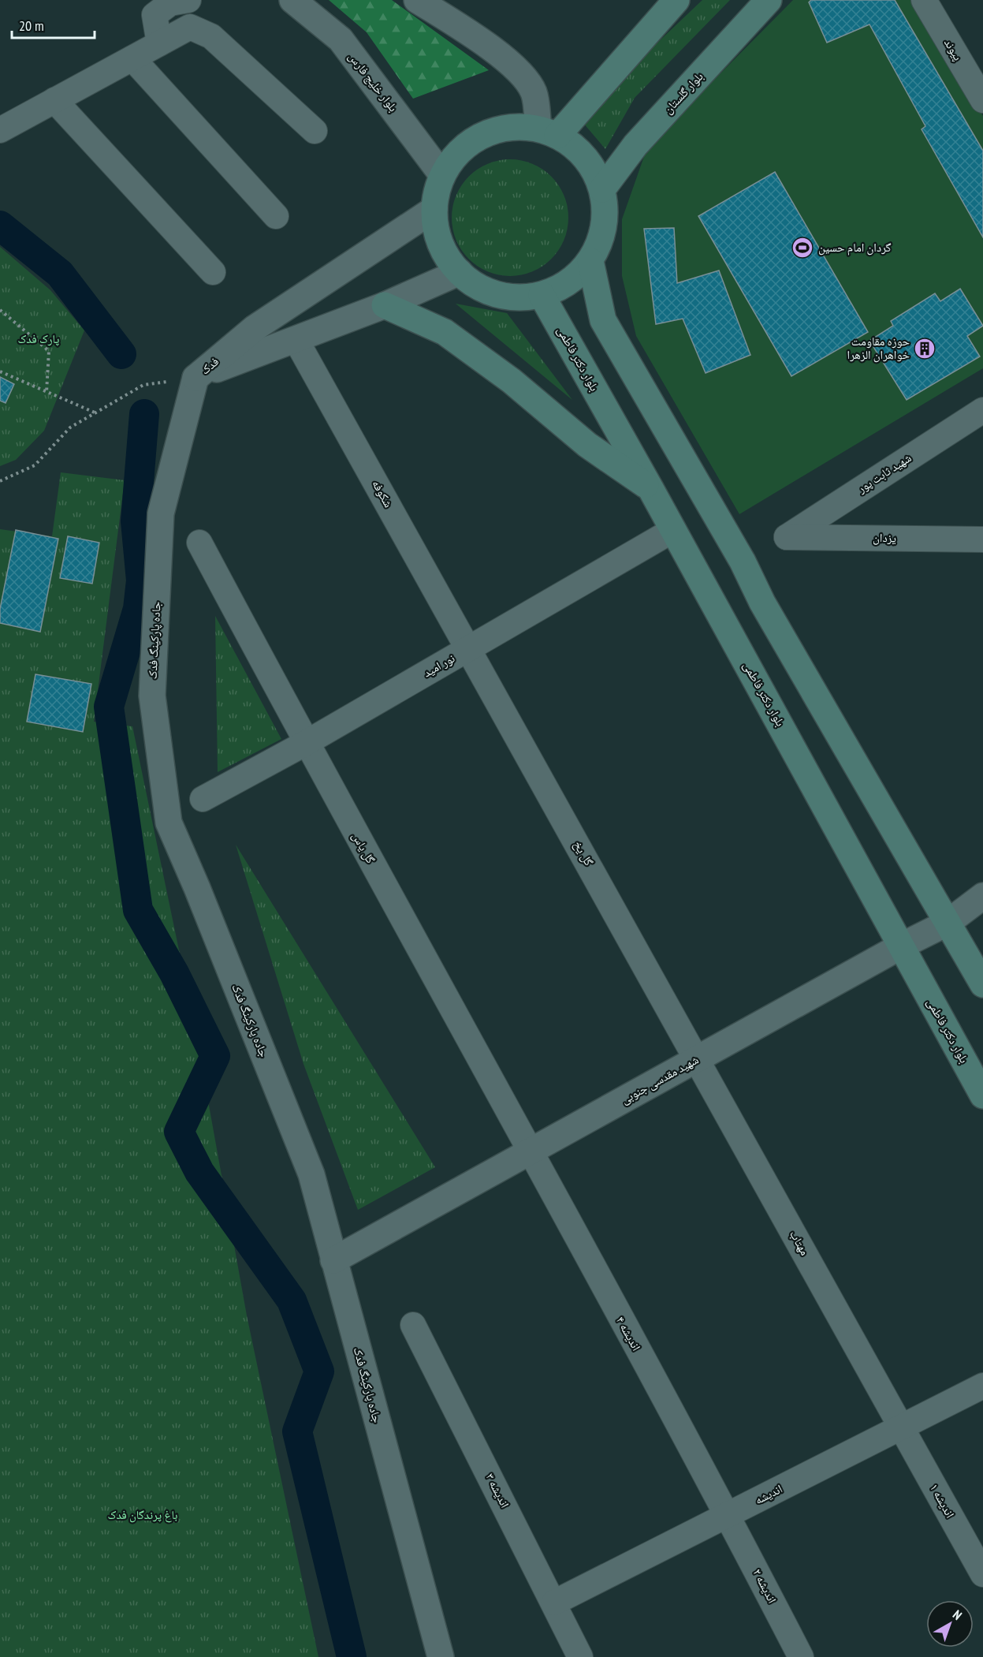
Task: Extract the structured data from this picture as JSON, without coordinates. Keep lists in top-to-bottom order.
{
  "streets": {
    "main road": ["بلوار گلستان", "بلوار دکتر فاطمی"],
    "street": [
      "پیوند",
      "بلوار خلیج فارس",
      "فدک",
      "شهید ثابت پور",
      "شکوفه",
      "یزدان",
      "جاده پارکینگ فدک",
      "نور امید",
      "گل یاس",
      "گل یخ",
      "شهید مقدسی جنوبی",
      "مهتاب",
      "اندیشه ۴",
      "اندیشه ۳",
      "اندیشه",
      "اندیشه ۱",
      "اندیشه ۲"
    ]
  },
  "crossings": [
    ["بلوار دکتر فاطمی", "نور امید"],
    ["بلوار دکتر فاطمی", "شهید مقدسی جنوبی"],
    ["فدک", "شکوفه"],
    ["فدک", "جاده پارکینگ فدک"],
    ["شهید ثابت پور", "یزدان"],
    ["شکوفه", "نور امید"],
    ["شکوفه", "گل یخ"],
    ["جاده پارکینگ فدک", "شهید مقدسی جنوبی"],
    ["نور امید", "گل یاس"],
    ["نور امید", "گل یخ"],
    ["گل یاس", "شهید مقدسی جنوبی"],
    ["گل یاس", "اندیشه ۴"],
    ["گل یخ", "شهید مقدسی جنوبی"],
    ["گل یخ", "مهتاب"],
    ["شهید مقدسی جنوبی", "مهتاب"],
    ["شهید مقدسی جنوبی", "اندیشه ۴"],
    ["مهتاب", "اندیشه"],
    ["مهتاب", "اندیشه ۱"],
    ["اندیشه ۴", "اندیشه"],
    ["اندیشه ۴", "اندیشه ۲"],
    ["اندیشه ۳", "اندیشه"],
    ["اندیشه", "اندیشه ۱"],
    ["اندیشه", "اندیشه ۲"]
  ],
  "parks": ["پارک فدک", "باغ پرندگان فدک"],
  "places": {
    "sports": ["گردان امام حسین"],
    "building": ["حوزه مقاومت خواهران الزهرا"]
  },
  "scale_bar": "20 m",
  "north": "top right"
}
